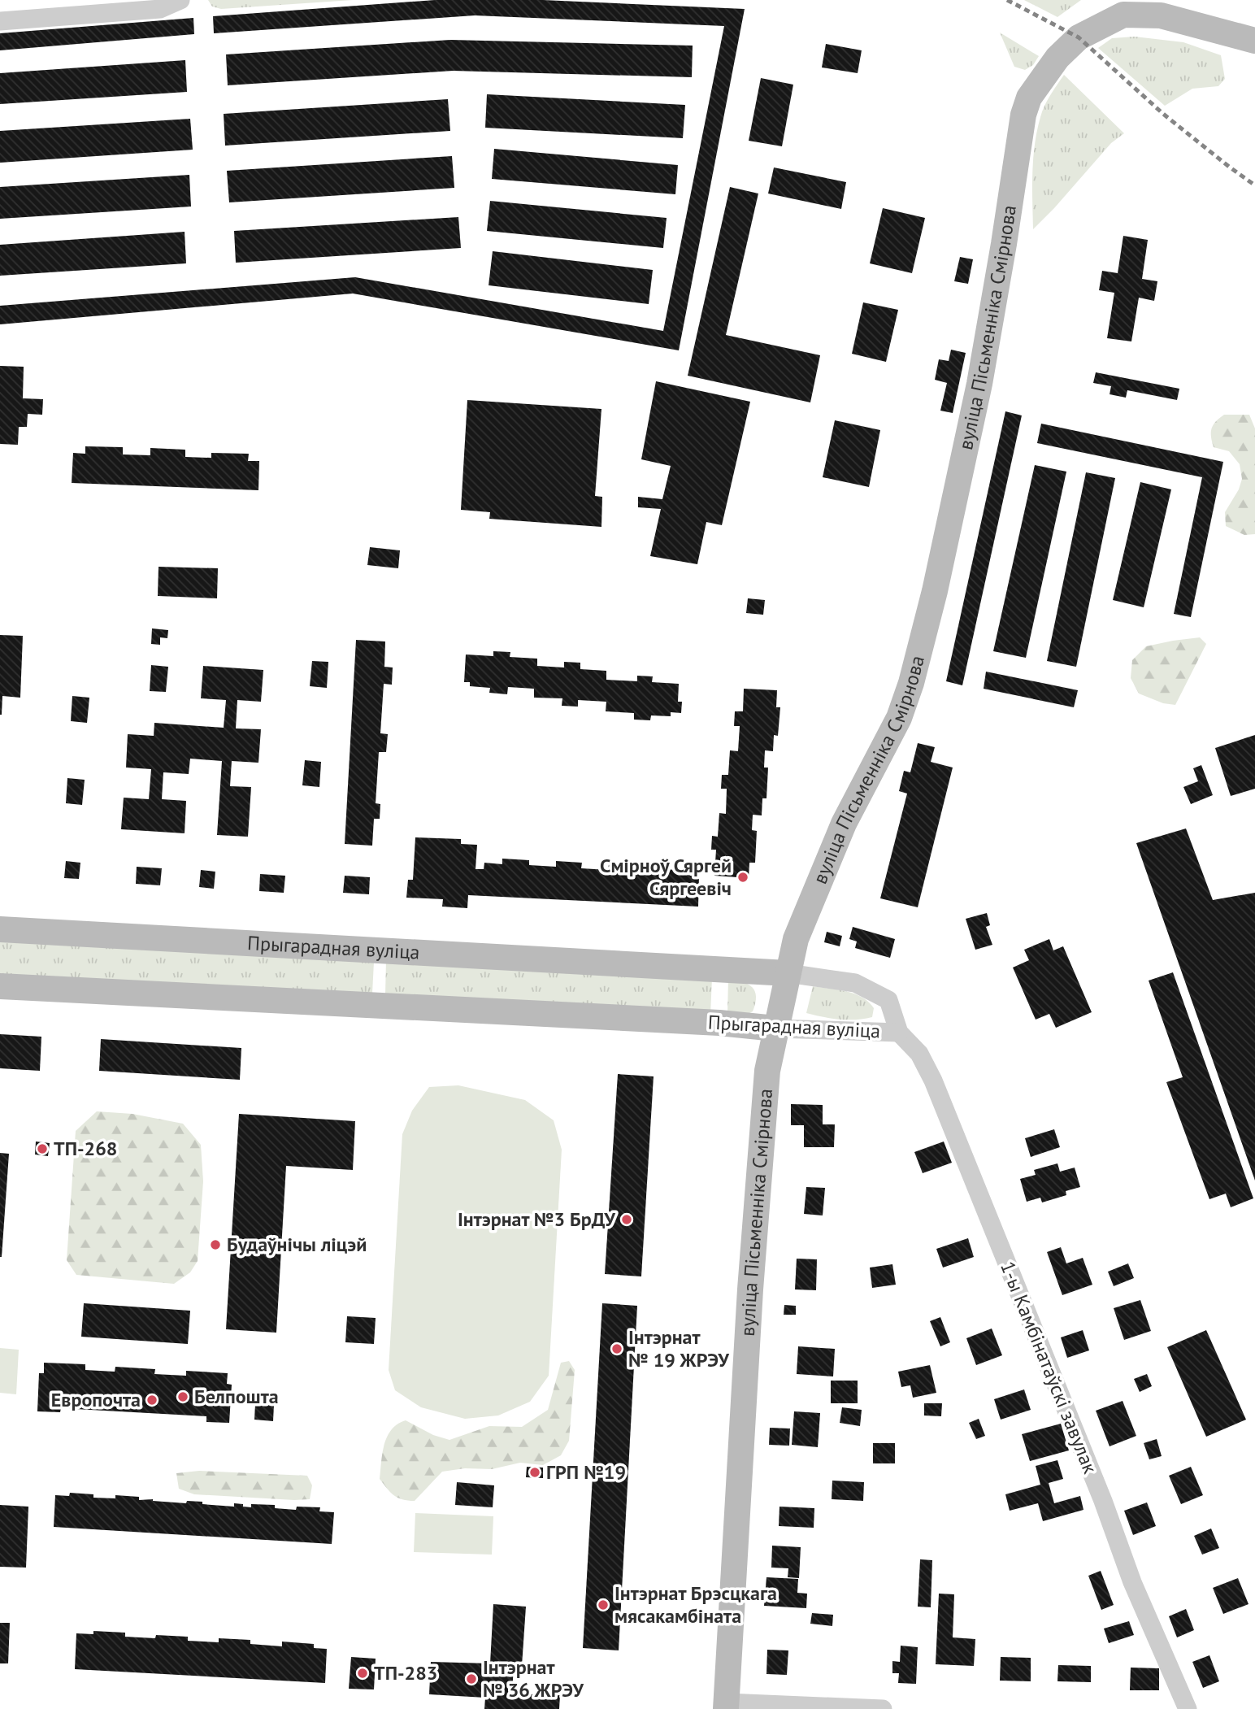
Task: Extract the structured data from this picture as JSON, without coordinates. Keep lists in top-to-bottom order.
{
  "streets": {
    "main road": ["вуліца Пісьменніка Смірнова", "Прыгарадная вуліца"],
    "street": ["1-ы Камбінатаўскі завулак"]
  },
  "crossings": [
    ["вуліца Пісьменніка Смірнова", "Прыгарадная вуліца"],
    ["Прыгарадная вуліца", "1-ы Камбінатаўскі завулак"]
  ],
  "places": [
    "Смірноў Сяргей Сяргеевіч",
    "ТП-268",
    "Інтэрнат №3 БрДУ",
    "Будаўнічы ліцэй",
    "Інтэрнат № 19 ЖРЭУ",
    "Белпошта",
    "Европочта",
    "ГРП №19",
    "Інтэрнат Брэсцкага мясакамбіната",
    "ТП-283",
    "Інтэрнат № 36 ЖРЭУ"
  ]
}
